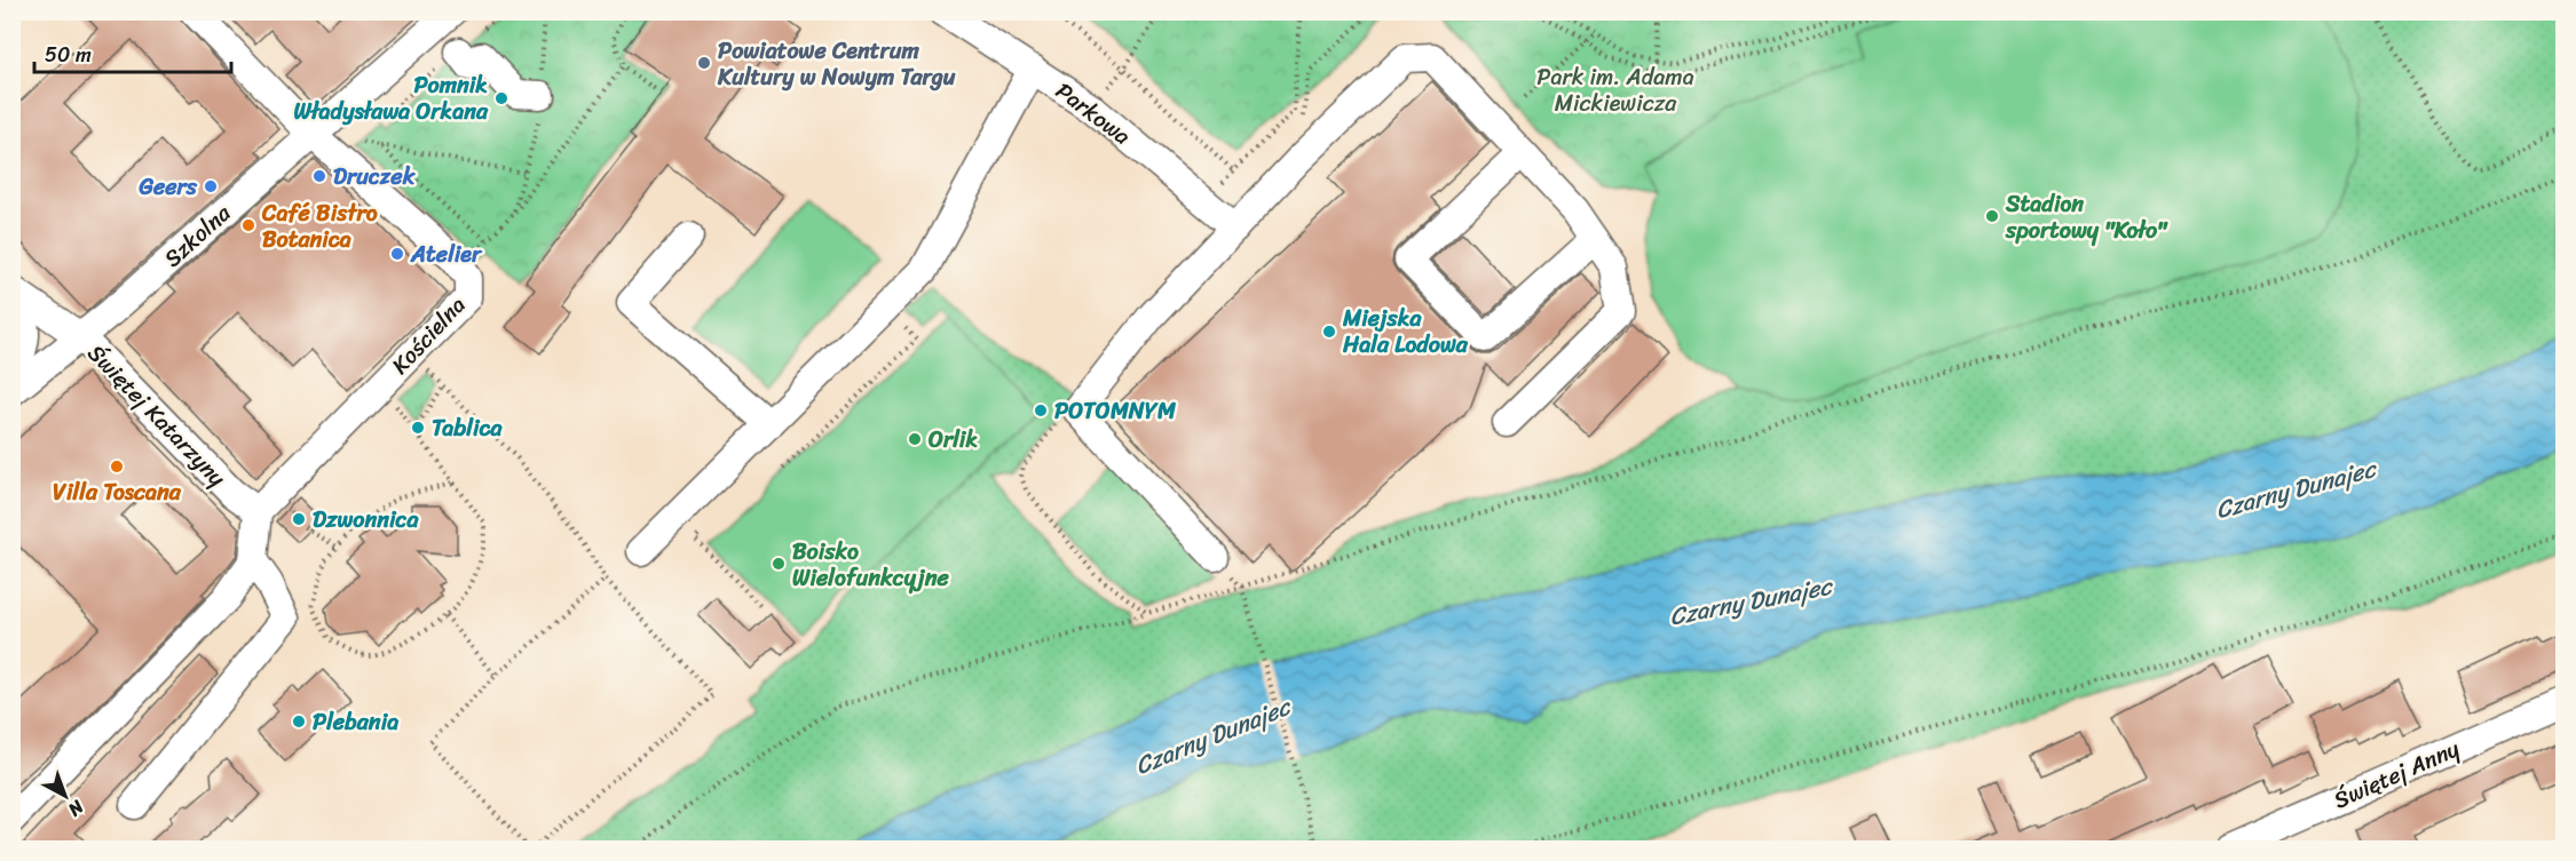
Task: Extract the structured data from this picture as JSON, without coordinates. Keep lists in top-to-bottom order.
{
  "streets": {
    "street": [
      "Parkowa",
      "Szkolna",
      "Kościelna",
      "Świętej Katarzyny",
      "Świętej Anny"
    ]
  },
  "crossings": [
    ["Szkolna", "Kościelna"],
    ["Szkolna", "Świętej Katarzyny"],
    ["Kościelna", "Świętej Katarzyny"]
  ],
  "water": ["Czarny Dunajec"],
  "parks": ["Park im. Adama Mickiewicza"],
  "places": [
    "Powiatowe Centrum Kultury w Nowym Targu",
    "Pomnik Władysława Orkana",
    "Druczek",
    "Geers",
    "Stadion sportowy \"Koło\"",
    "Café Bistro Botanica",
    "Atelier",
    "Miejska Hala Lodowa",
    "POTOMNYM",
    "Tablica",
    "Orlik",
    "Villa Toscana",
    "Dzwonnica",
    "Boisko Wielofunkcyjne",
    "Plebania"
  ],
  "scale_bar": "50 m",
  "north": "bottom right"
}
